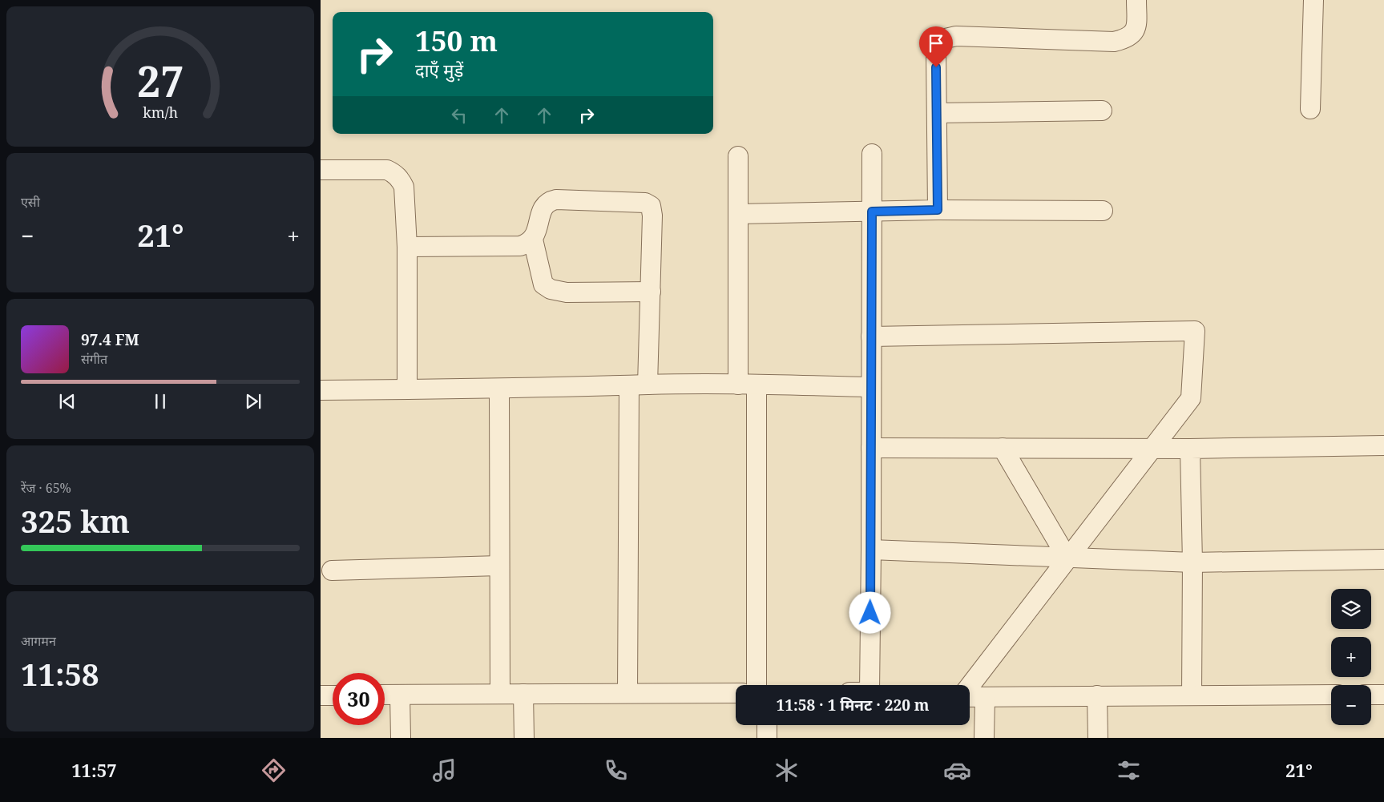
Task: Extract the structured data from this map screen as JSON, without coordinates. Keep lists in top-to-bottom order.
{
  "page": {
    "turn": ["150 m", "दाएँ मुड़ें"],
    "tile": [
      "एसी",
      ["रेंज · 65%", "325 km"],
      ["आगमन", "11:58"]
    ],
    "heat": ["−", "21°", "+"],
    "song": ["97.4 FM", "संगीत"],
    "map_buttons": ["+", "−"],
    "limit": "30",
    "trip": "11:58 · 1 मिनट · 220 m",
    "tabs": ["11:57", "21°"],
    "gauge": ["27", "km/h"]
  }
}
